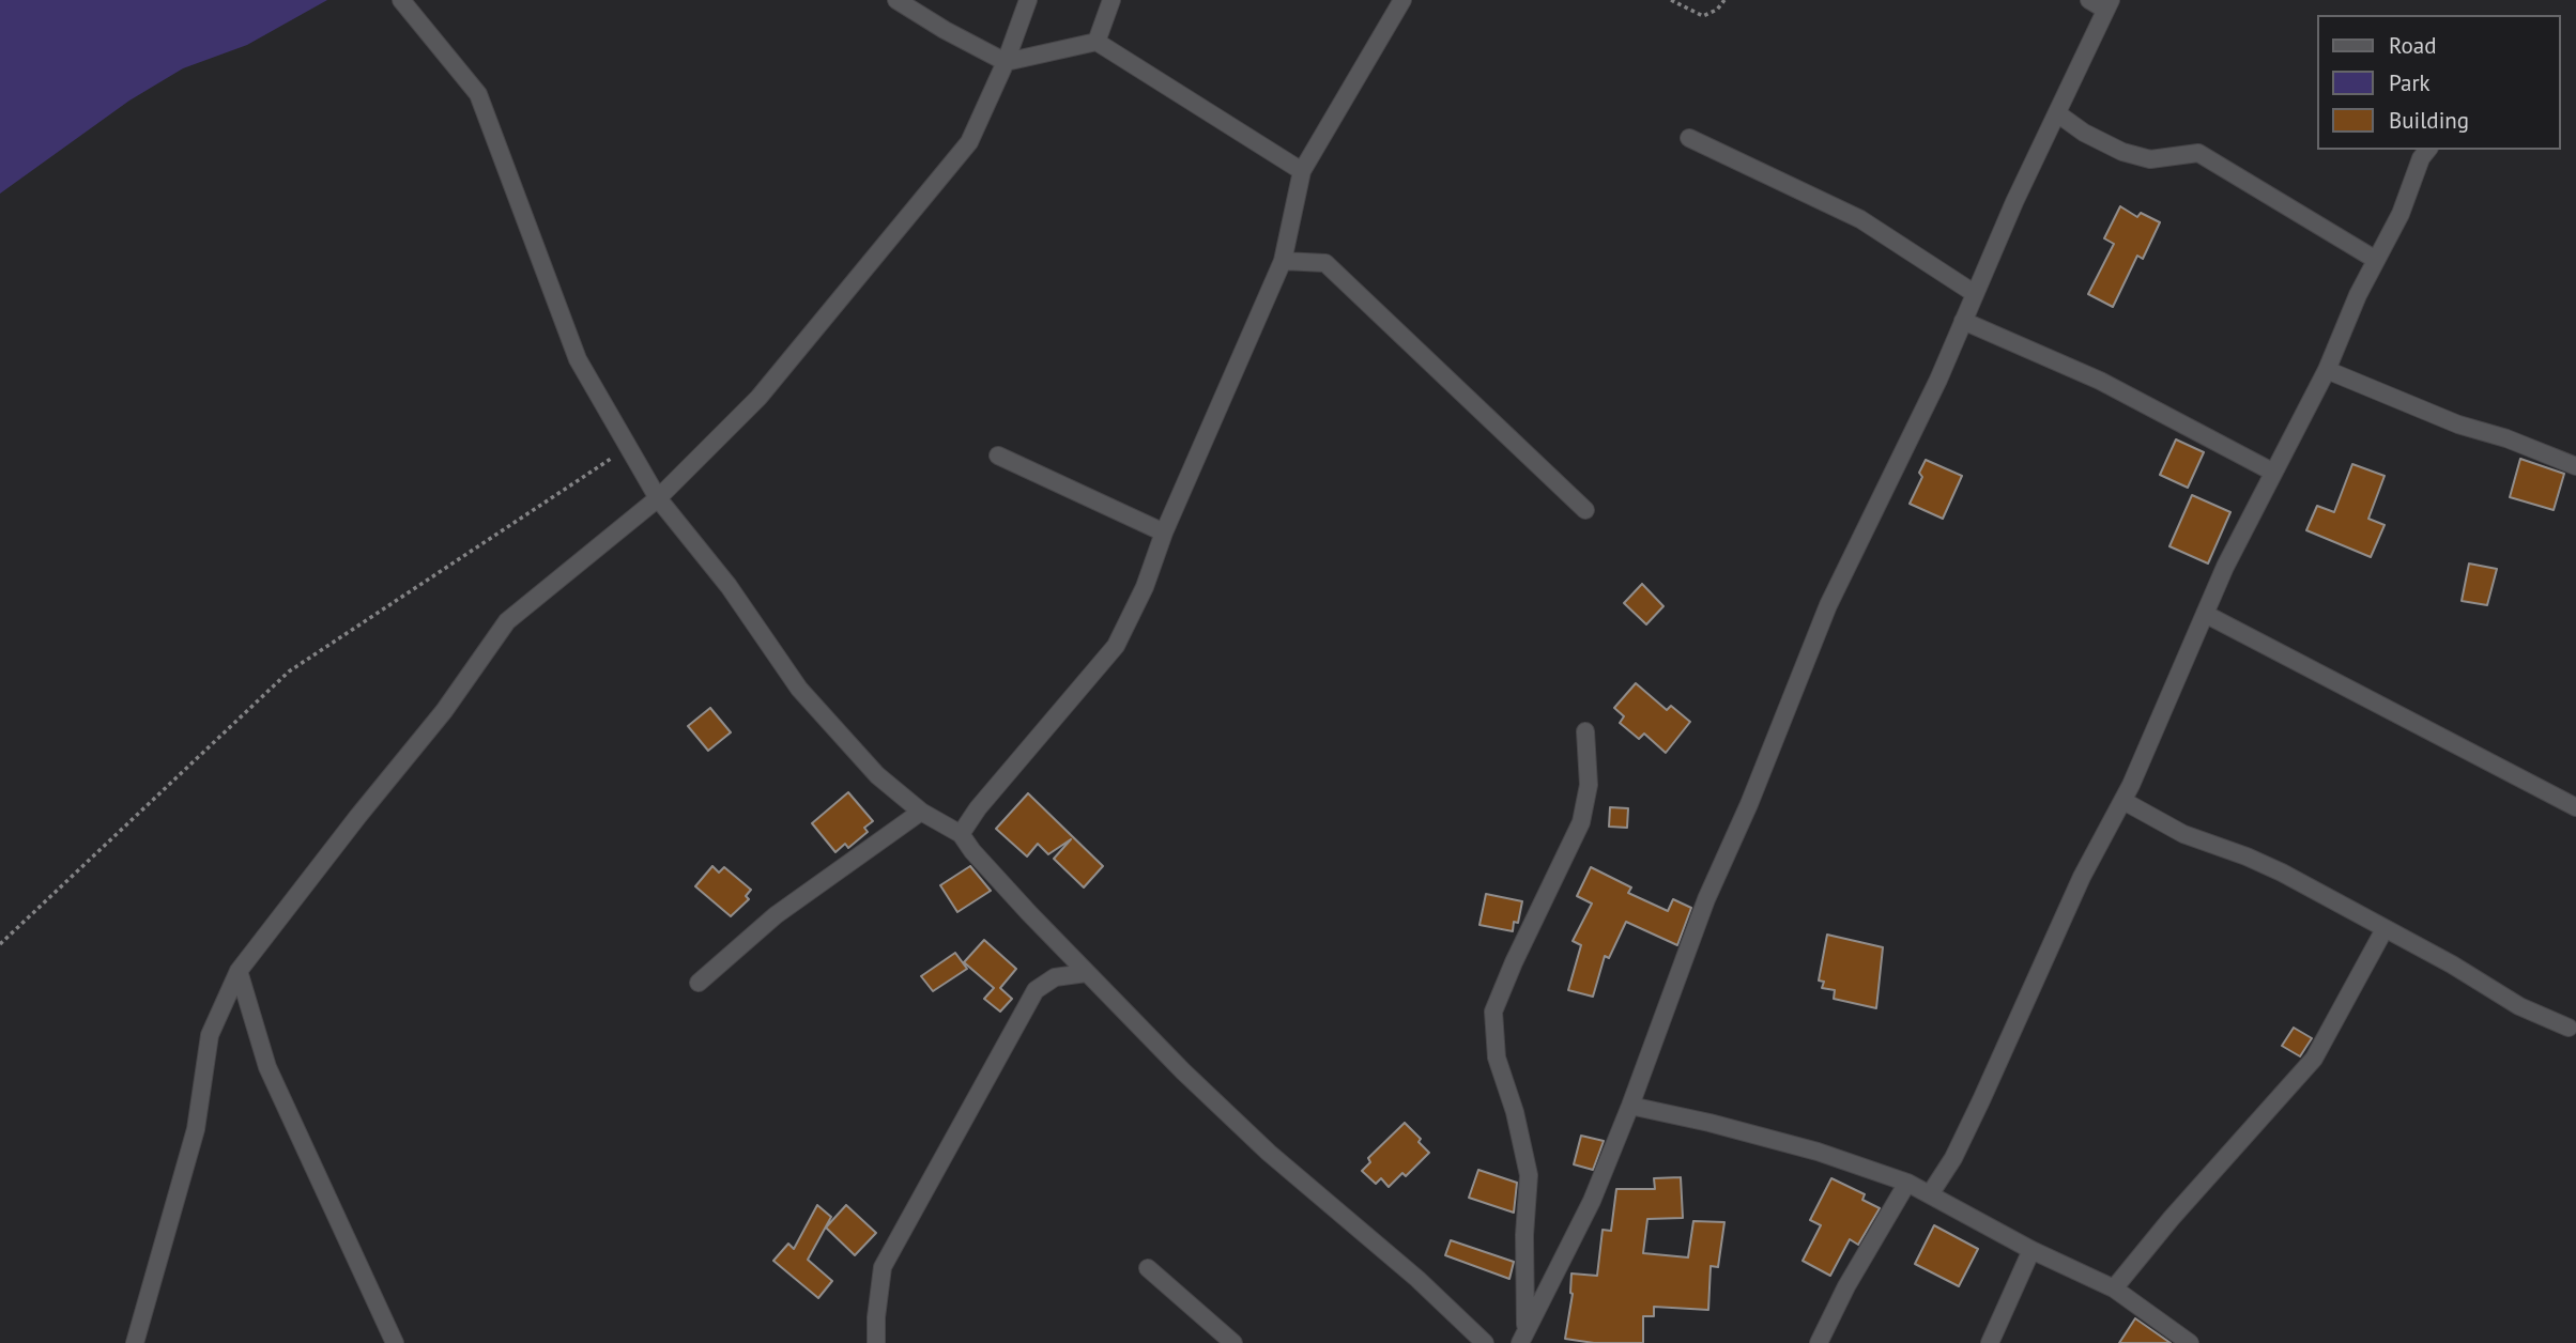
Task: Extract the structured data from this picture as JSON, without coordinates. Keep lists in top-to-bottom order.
{
  "legend": ["Road", "Park", "Building"]
}
